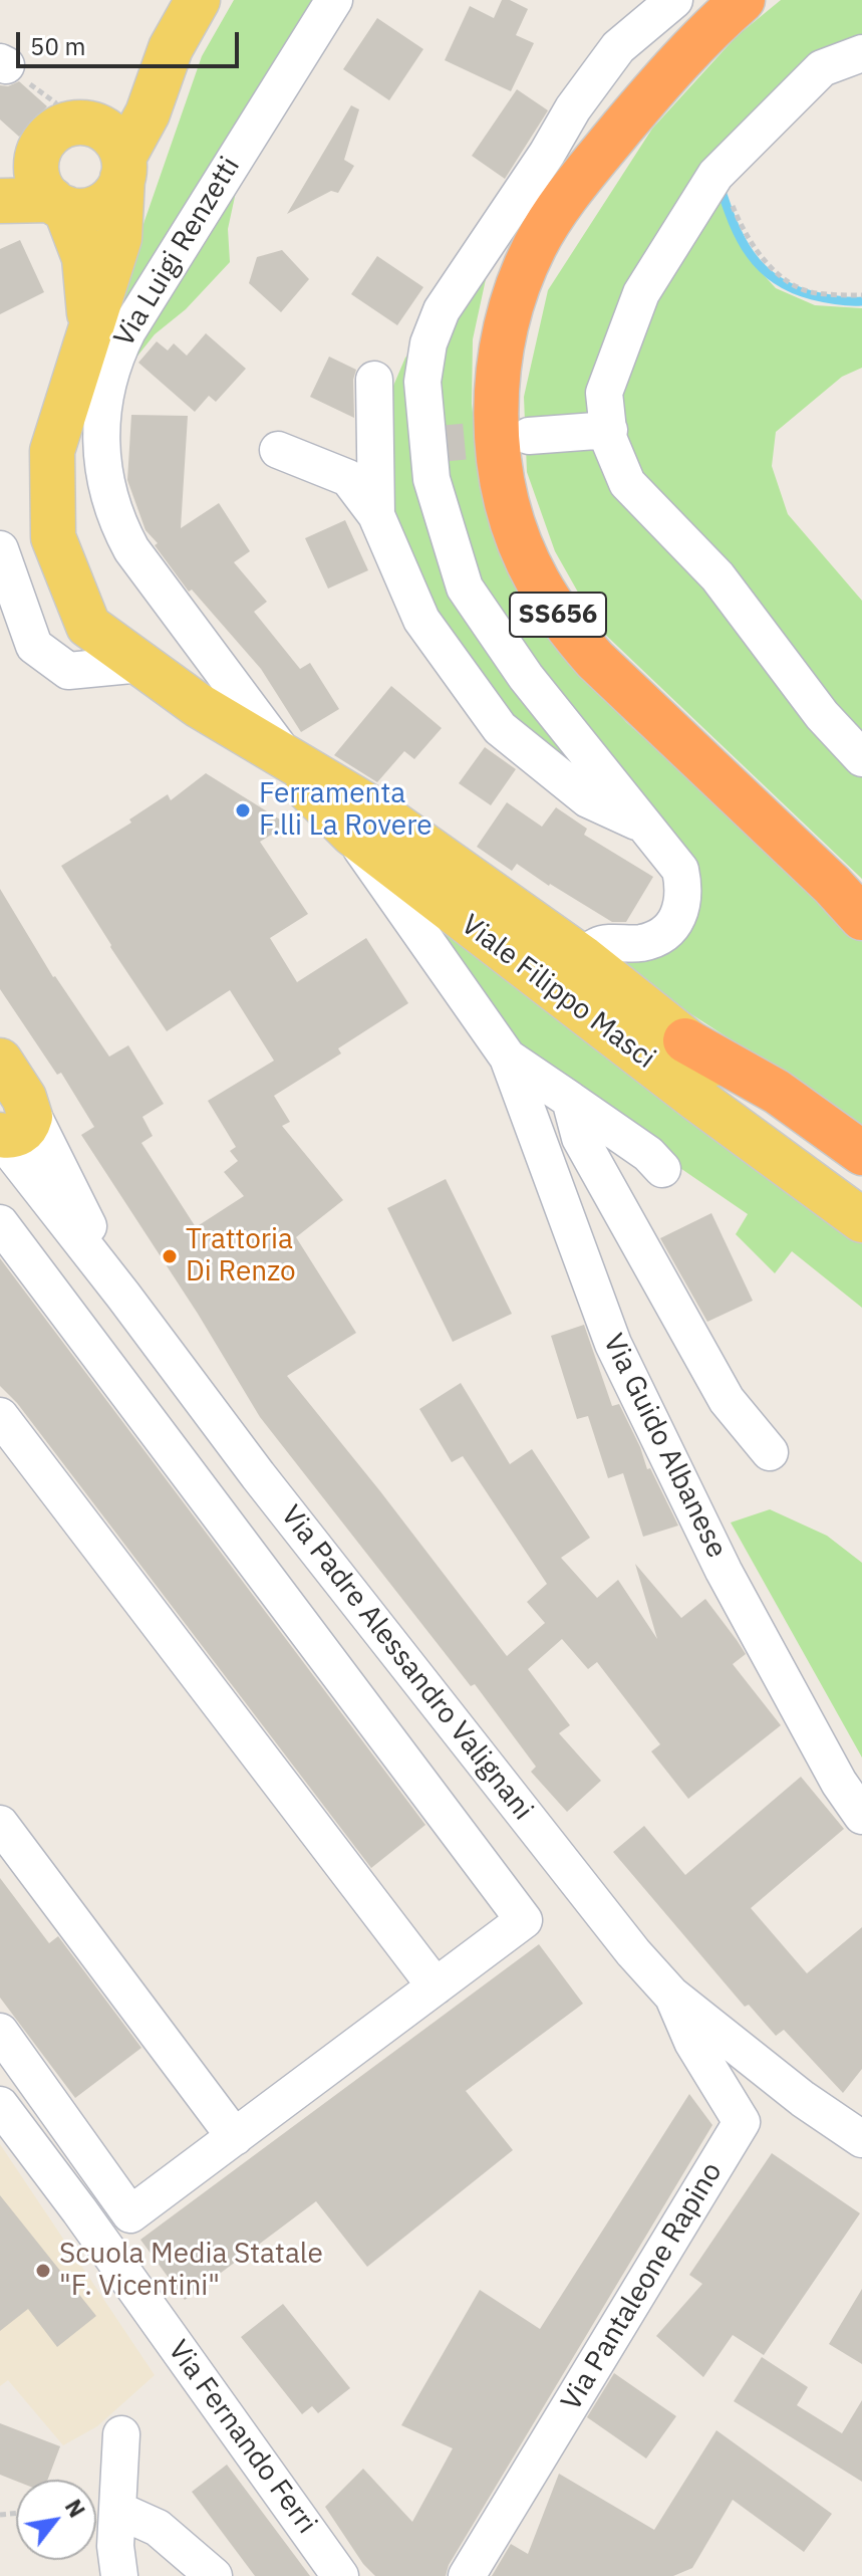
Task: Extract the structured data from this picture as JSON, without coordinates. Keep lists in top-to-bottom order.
{
  "streets": {
    "highway": ["SS656"],
    "main road": ["Viale Filippo Masci"],
    "street": [
      "Via Luigi Renzetti",
      "Via Guido Albanese",
      "Via Padre Alessandro Valignani",
      "Via Pantaleone Rapino",
      "Via Fernando Ferri"
    ]
  },
  "crossings": [
    ["Via Luigi Renzetti", "Viale Filippo Masci"],
    ["Viale Filippo Masci", "Via Guido Albanese"],
    ["Via Padre Alessandro Valignani", "Via Pantaleone Rapino"]
  ],
  "places": ["Ferramenta F.lli La Rovere", "Trattoria Di Renzo", "Scuola Media Statale \"F. Vicentini\""],
  "scale_bar": "50 m",
  "north": "top right"
}
